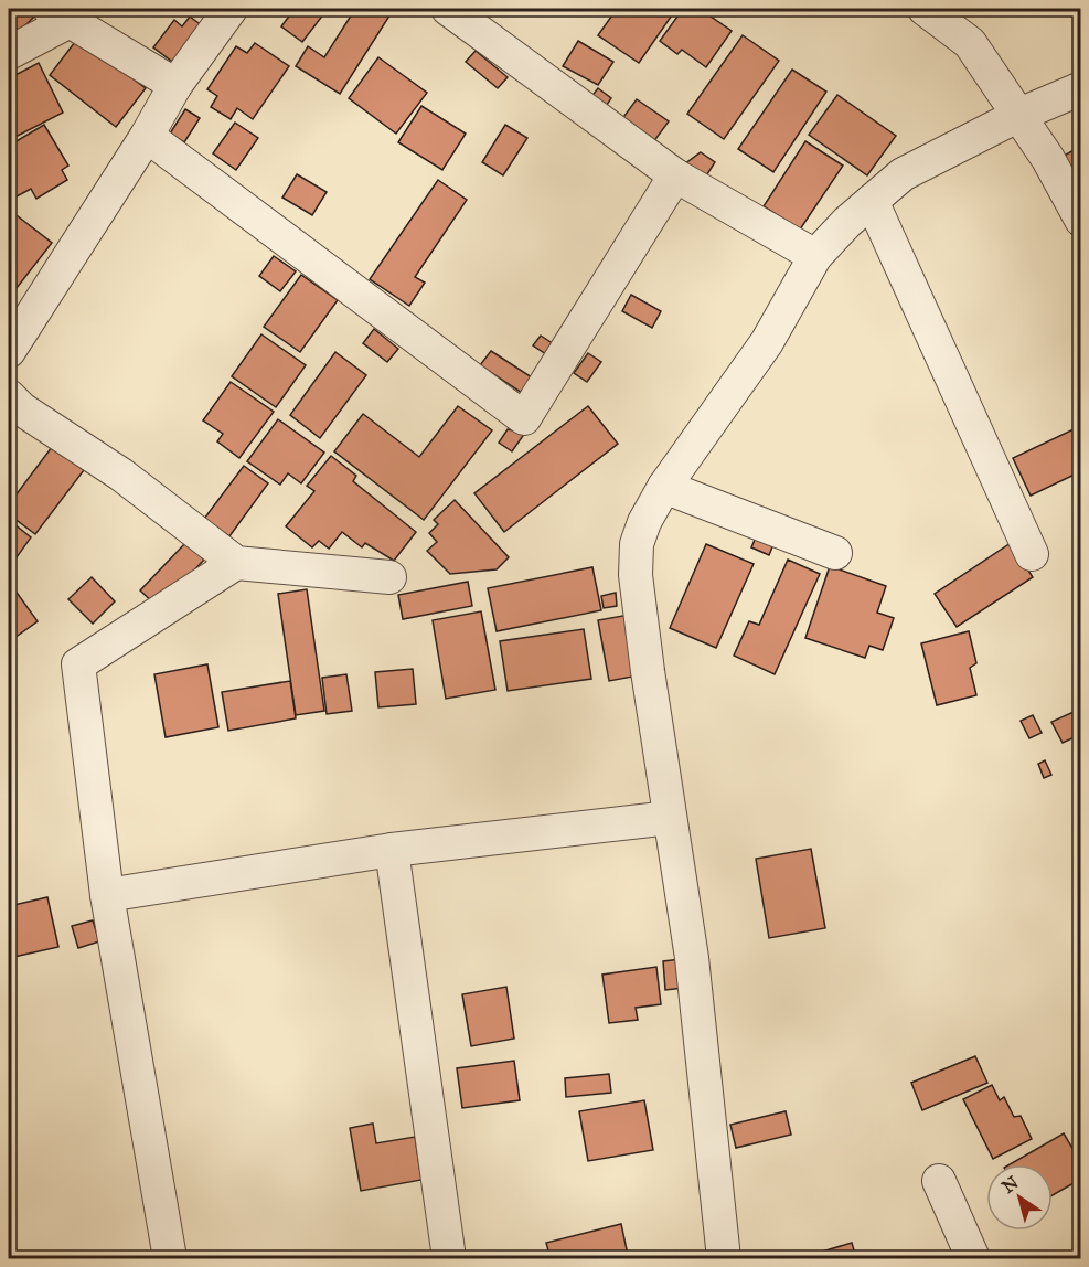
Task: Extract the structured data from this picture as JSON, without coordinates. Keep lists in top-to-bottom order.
{
  "north": "top left"
}
